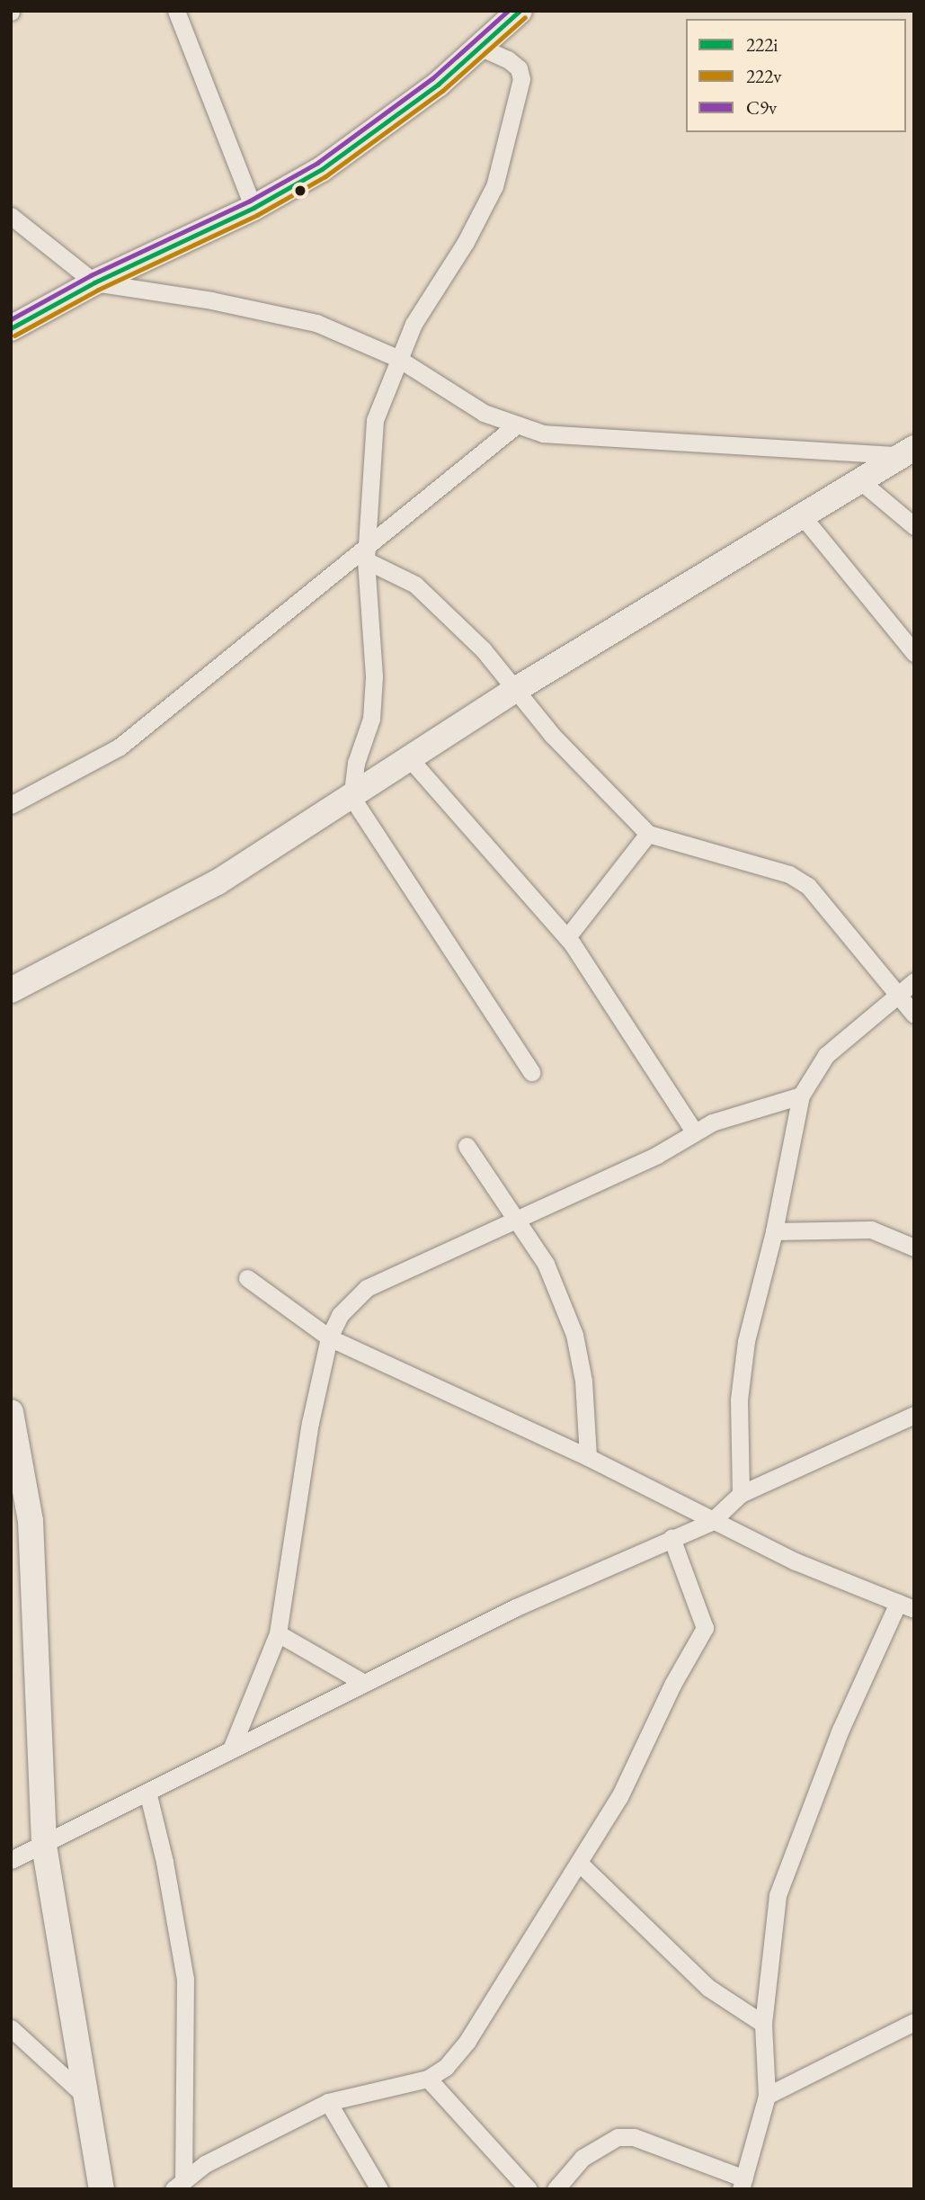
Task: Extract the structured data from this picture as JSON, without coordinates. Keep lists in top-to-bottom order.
{
  "lines": ["transit line 222i", "transit line C9v", "transit line 222v"],
  "legend": ["222i", "222v", "C9v"]
}
